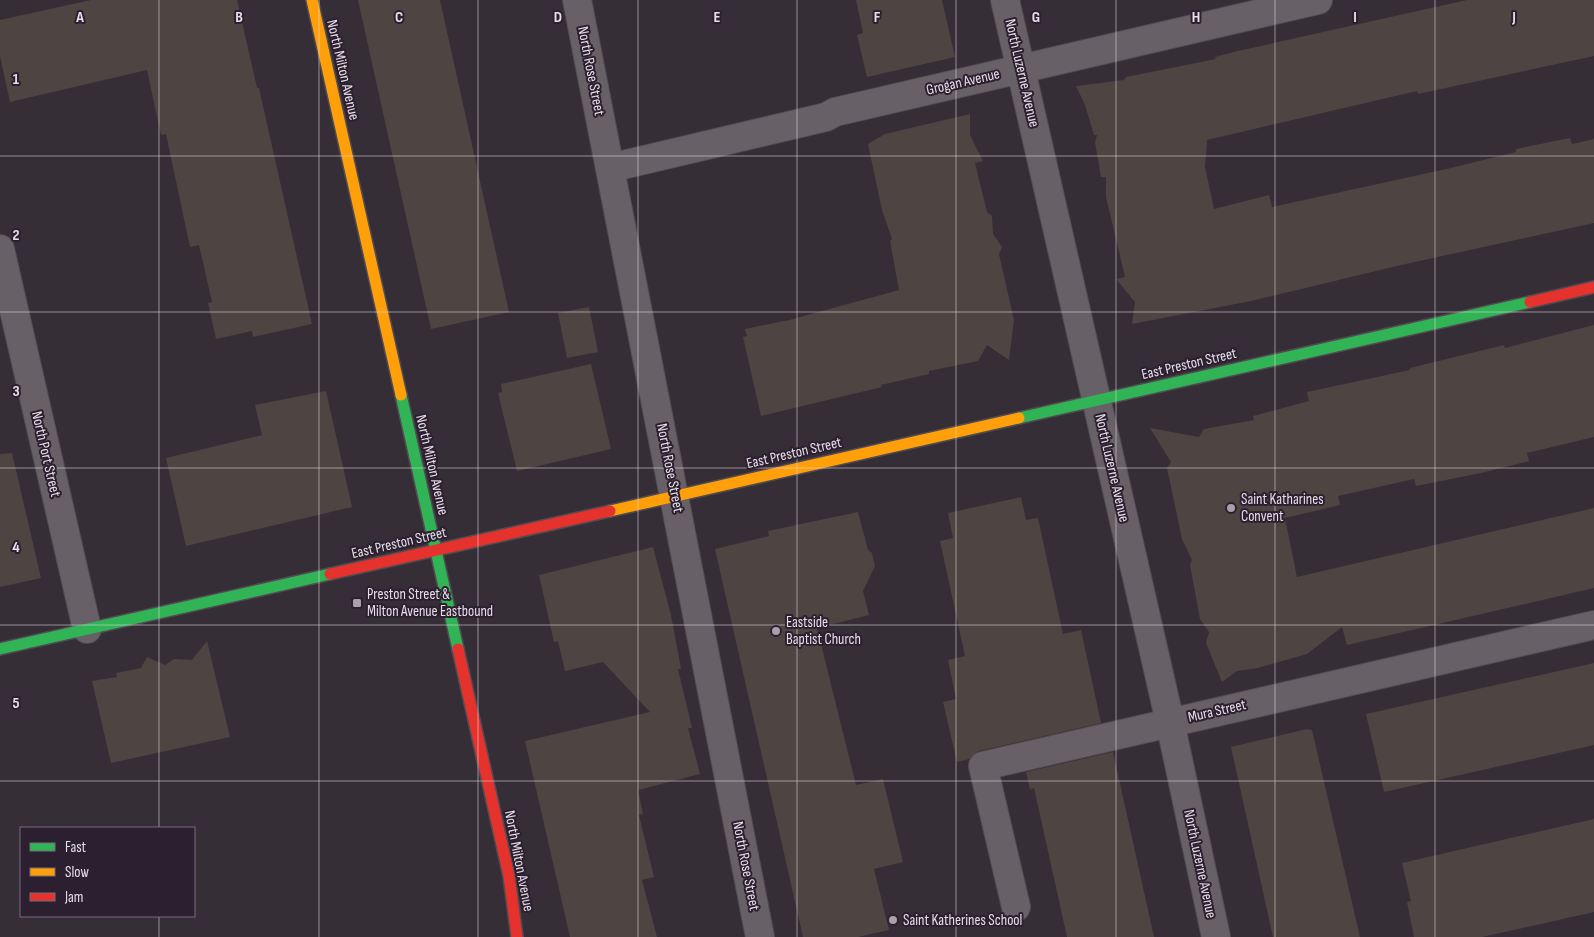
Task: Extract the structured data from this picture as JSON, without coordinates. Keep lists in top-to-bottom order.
{
  "streets": {
    "street": [
      "North Milton Avenue",
      "North Rose Street",
      "North Luzerne Avenue",
      "Grogan Avenue",
      "East Preston Street",
      "North Port Street",
      "Mura Street"
    ]
  },
  "crossings": [
    ["North Milton Avenue", "East Preston Street"],
    ["North Rose Street", "Grogan Avenue"],
    ["North Rose Street", "East Preston Street"],
    ["North Luzerne Avenue", "Grogan Avenue"],
    ["North Luzerne Avenue", "East Preston Street"],
    ["North Luzerne Avenue", "Mura Street"],
    ["East Preston Street", "North Port Street"]
  ],
  "places": {
    "other": ["Saint Katharines Convent", "Eastside Baptist Church", "Saint Katherines School"],
    "transit": ["Preston Street & Milton Avenue Eastbound"]
  },
  "legend": ["Fast", "Slow", "Jam"],
  "grid": {
    "columns": [
      "A",
      "B",
      "C",
      "D",
      "E",
      "F",
      "G",
      "H",
      "I",
      "J"
    ],
    "rows": [
      "1",
      "2",
      "3",
      "4",
      "5"
    ]
  }
}
